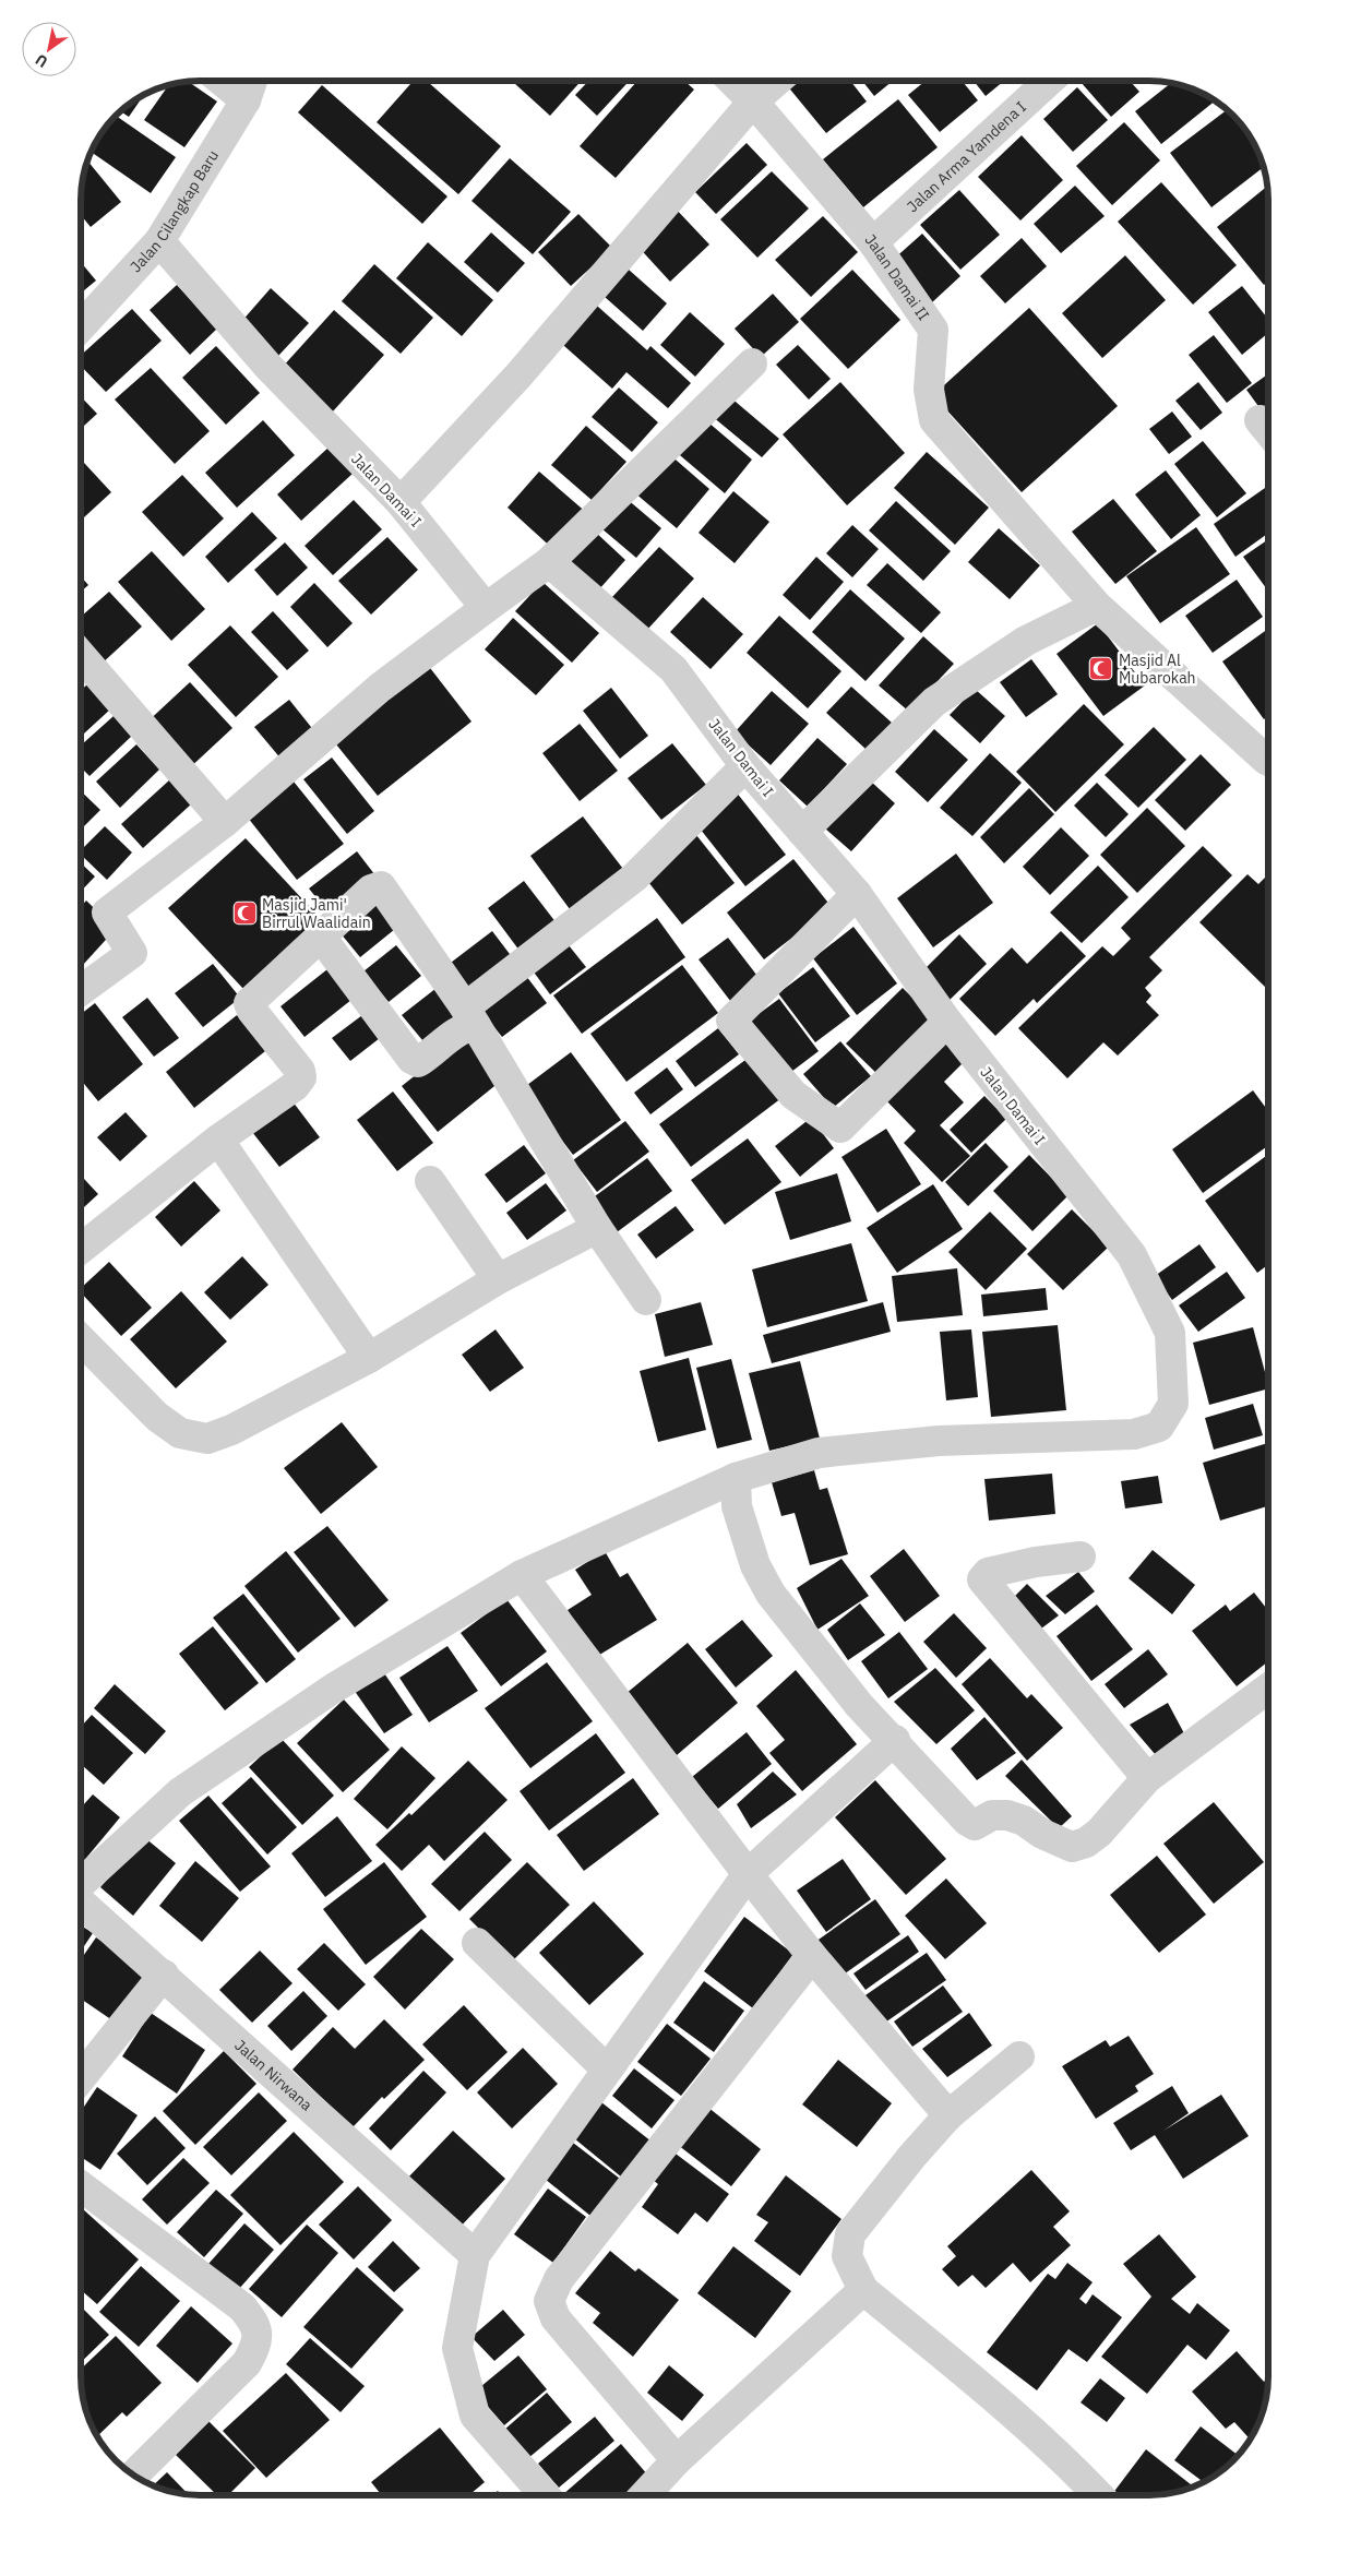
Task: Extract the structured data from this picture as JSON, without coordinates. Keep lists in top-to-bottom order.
{
  "streets": {
    "street": [
      "Jalan Arma Yamdena I",
      "Jalan Cilangkap Baru",
      "Jalan Damai II",
      "Jalan Damai I",
      "Jalan Nirwana"
    ]
  },
  "crossings": [
    ["Jalan Arma Yamdena I", "Jalan Damai II"],
    ["Jalan Cilangkap Baru", "Jalan Damai I"]
  ],
  "places": {
    "mosque": ["Masjid Al Mubarokah", "Masjid Jami' Birrul Waalidain"]
  },
  "north": "bottom left"
}
